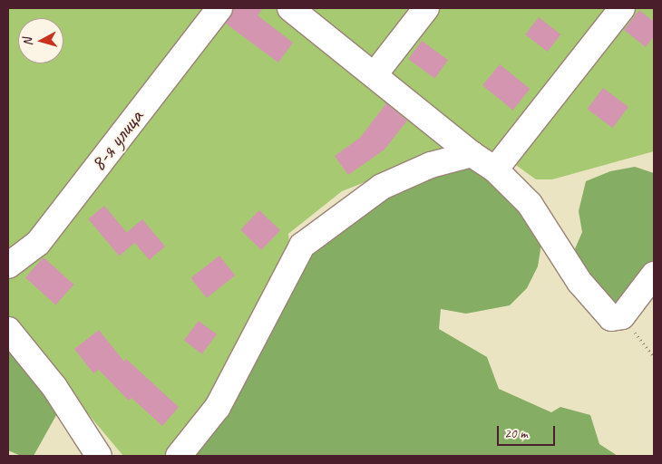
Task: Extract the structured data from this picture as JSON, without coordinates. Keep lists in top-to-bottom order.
{
  "streets": {
    "street": ["8-я улица"]
  },
  "scale_bar": "20 m",
  "north": "left"
}
